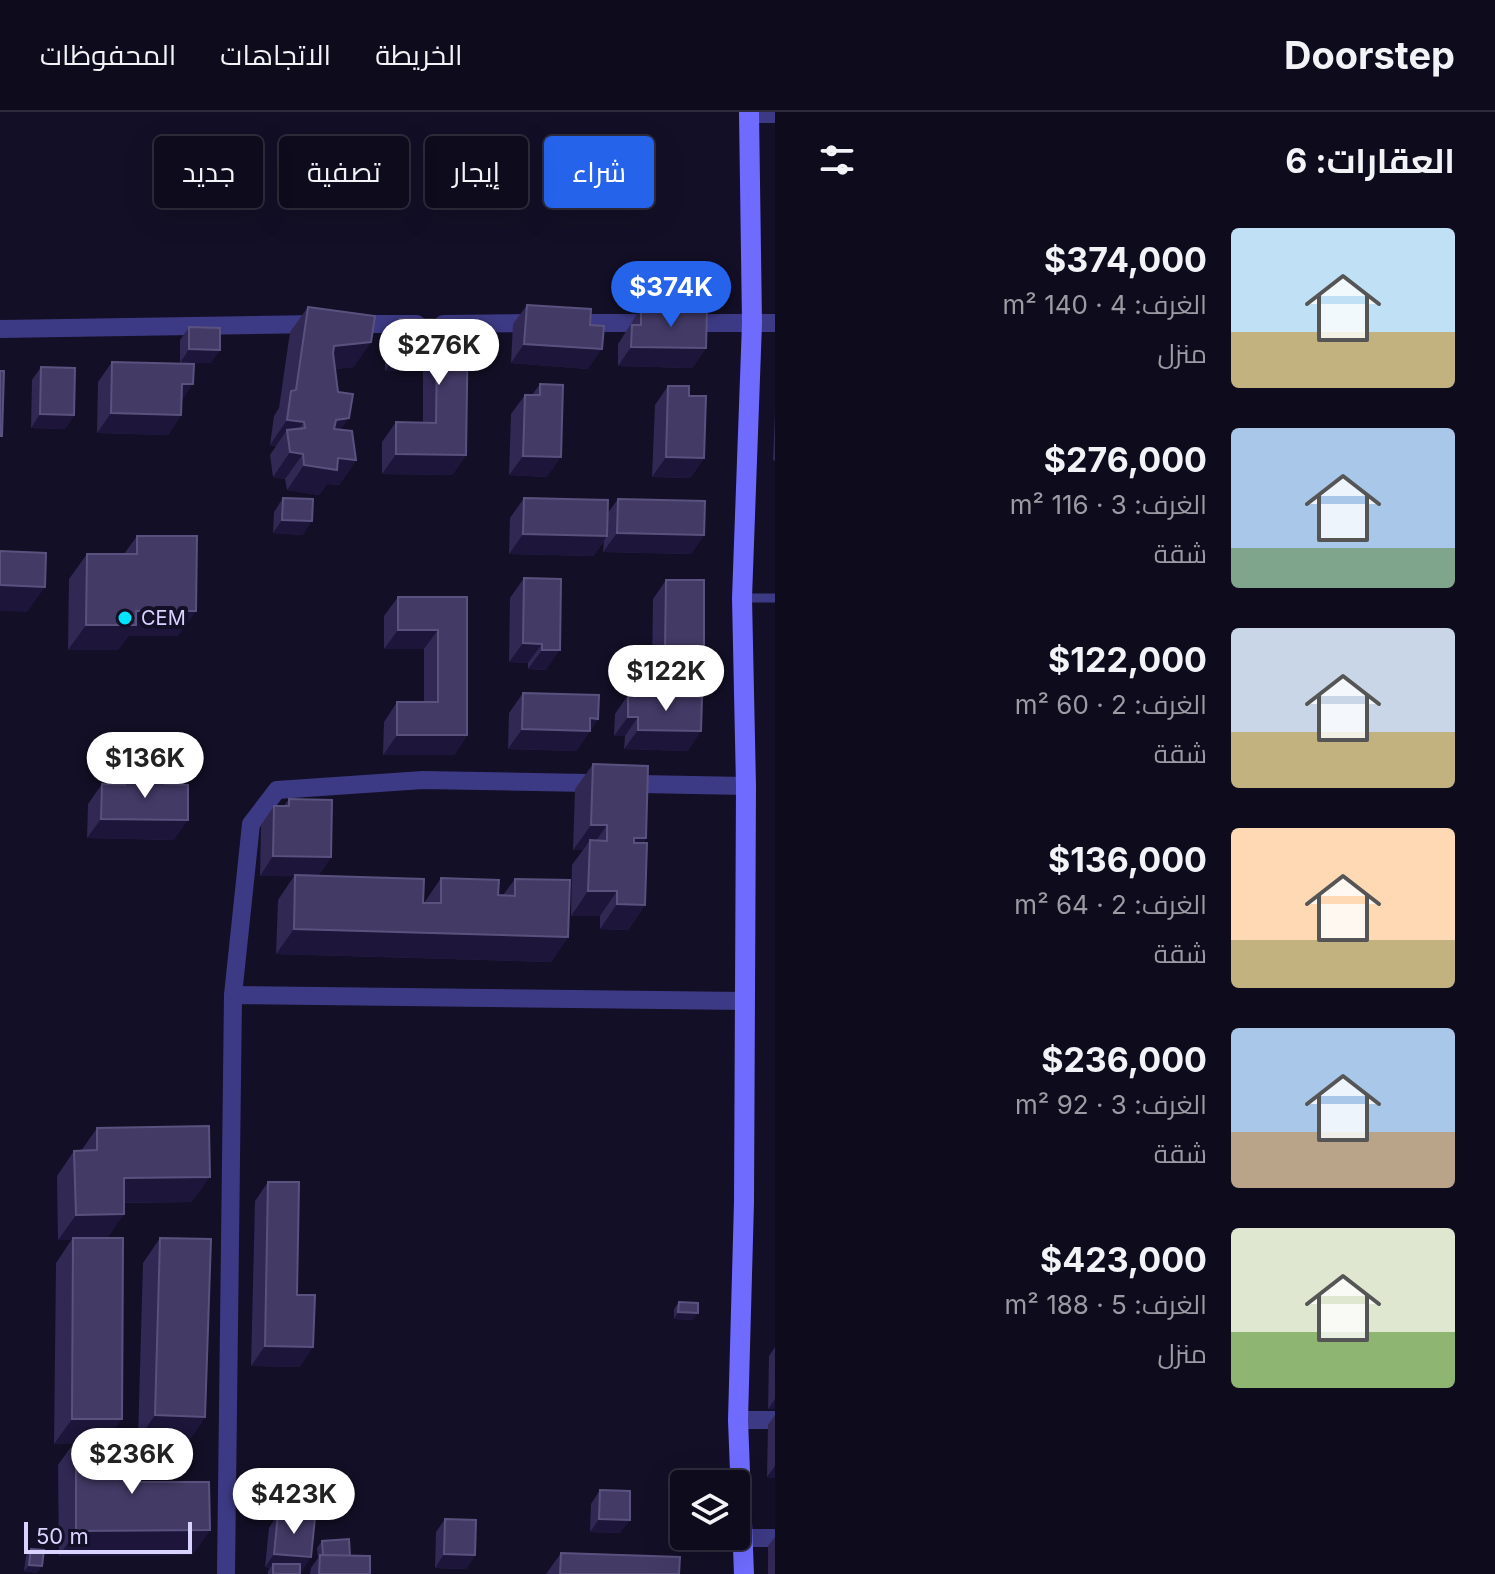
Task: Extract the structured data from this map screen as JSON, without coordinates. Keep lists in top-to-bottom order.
{
  "places": ["CEM"],
  "scale_bar": "50 m",
  "page": {
    "header": "Doorstep",
    "nav": ["الخريطة", "الاتجاهات", "المحفوظات"],
    "heading": "العقارات: 6",
    "chip": [
      "شراء",
      "إيجار",
      "تصفية",
      "جديد"
    ],
    "list": [
      {
        "name": "$374,000",
        "note": "الغرف: 4 · 140 m² · منزل"
      },
      {
        "name": "$276,000",
        "note": "الغرف: 3 · 116 m² · شقة"
      },
      {
        "name": "$122,000",
        "note": "الغرف: 2 · 60 m² · شقة"
      },
      {
        "name": "$136,000",
        "note": "الغرف: 2 · 64 m² · شقة"
      },
      {
        "name": "$236,000",
        "note": "الغرف: 3 · 92 m² · شقة"
      },
      {
        "name": "$423,000",
        "note": "الغرف: 5 · 188 m² · منزل"
      }
    ],
    "price": [
      "$374K",
      "$276K",
      "$122K",
      "$136K",
      "$236K",
      "$423K"
    ],
    "scale": "50 m"
  }
}
